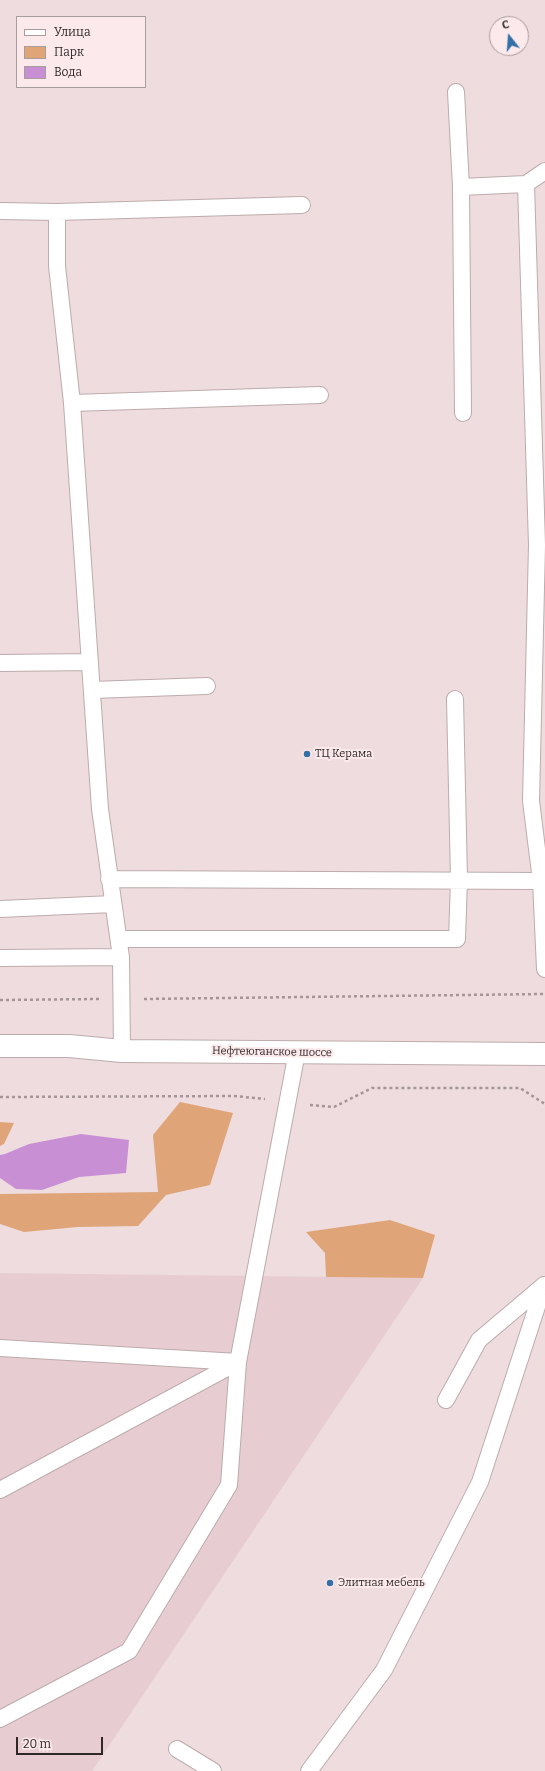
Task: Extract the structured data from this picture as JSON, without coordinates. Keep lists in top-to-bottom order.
{
  "streets": {
    "main road": ["Нефтеюганское шоссе"]
  },
  "places": ["ТЦ Керама", "Элитная мебель"],
  "legend": ["Улица", "Парк", "Вода"],
  "scale_bar": "20 m",
  "north": "top"
}
